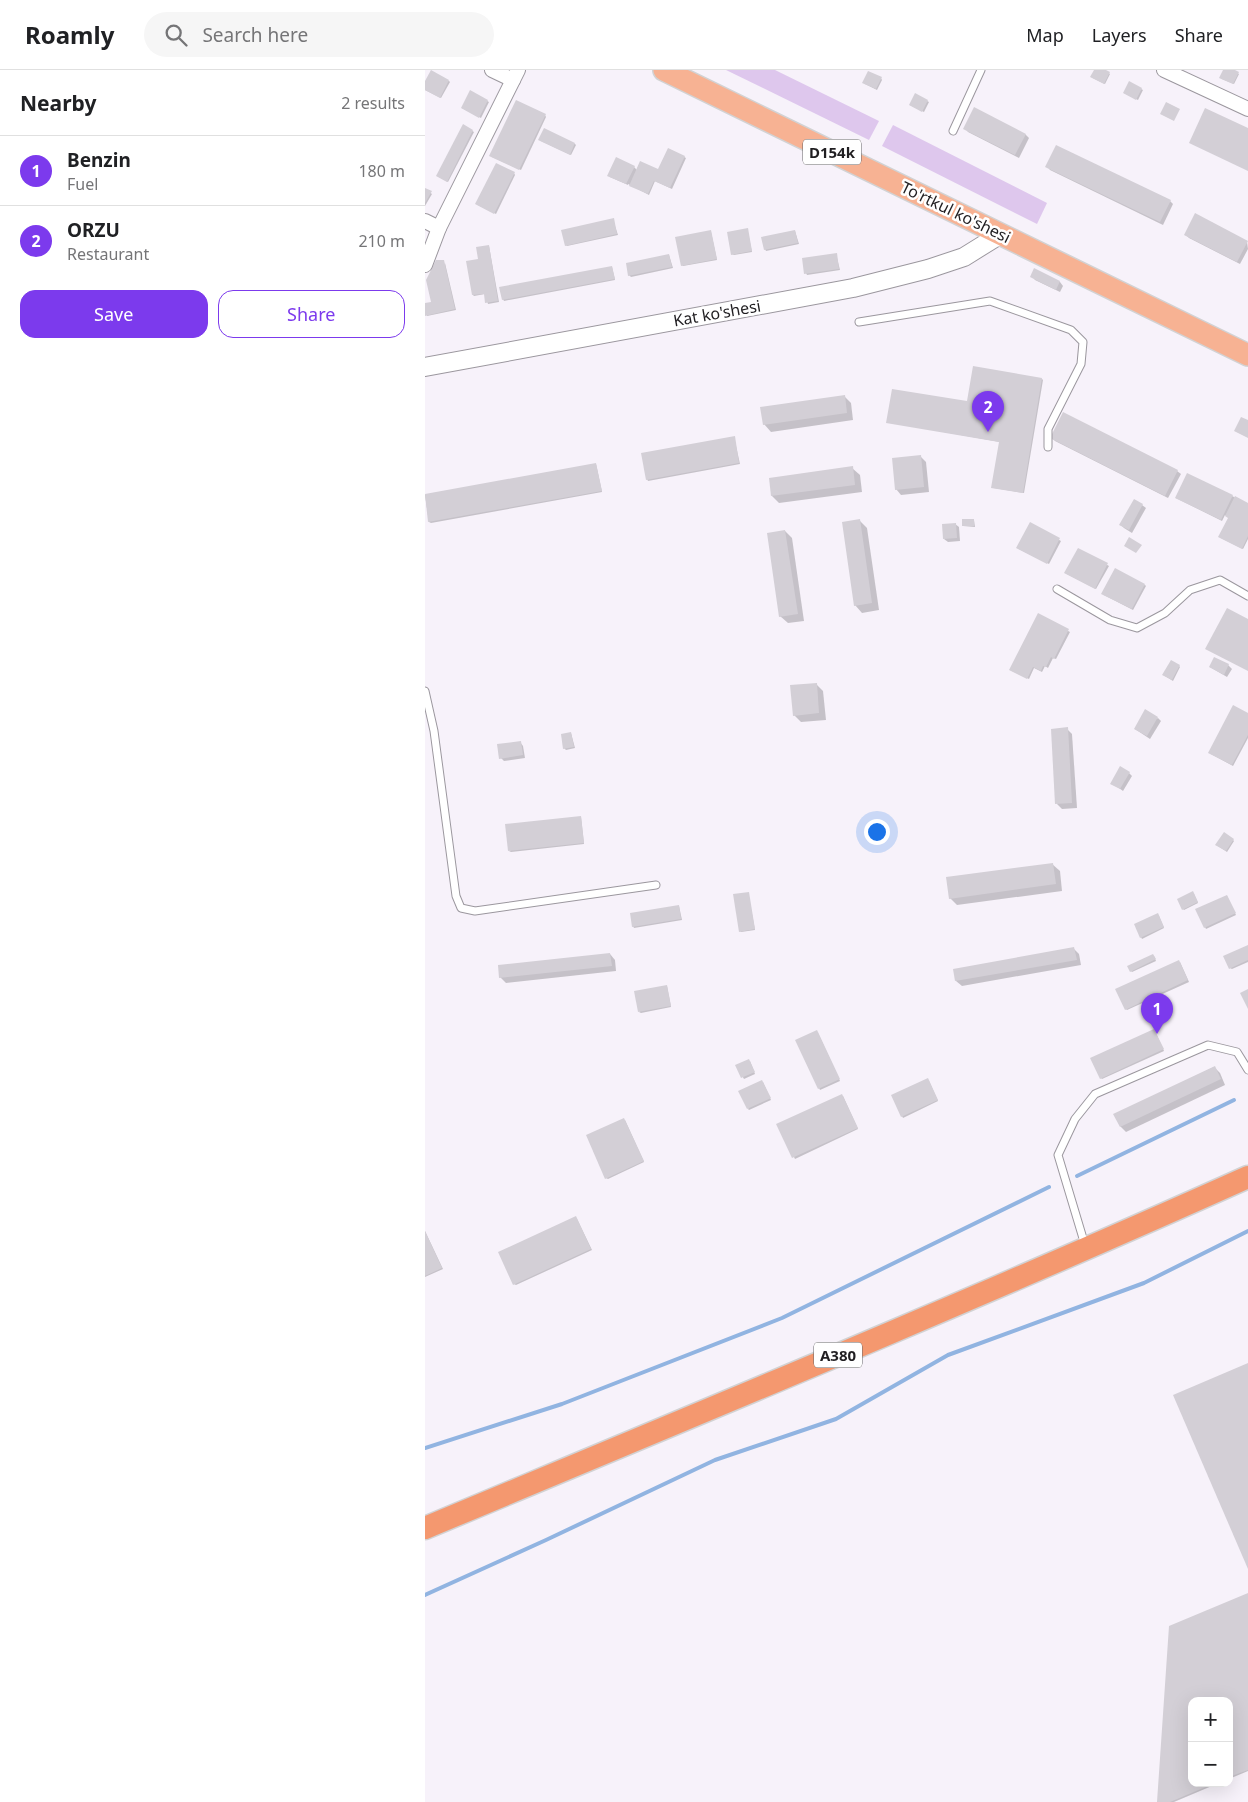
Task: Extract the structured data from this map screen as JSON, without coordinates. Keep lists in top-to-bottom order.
{
  "streets": {
    "highway": ["A380"],
    "main road": ["D154k", "To'rtkul ko'shesi"],
    "street": ["Kat ko'shesi"]
  },
  "crossings": [
    ["To'rtkul ko'shesi", "Kat ko'shesi"]
  ],
  "page": {
    "header": "Roamly",
    "search": "Search here",
    "nav": ["Map", "Layers", "Share"],
    "heading": ["Nearby", "2 results"],
    "list": [
      {
        "mark": "1",
        "name": "Benzin",
        "note": "Fuel",
        "value": "180 m"
      },
      {
        "mark": "2",
        "name": "ORZU",
        "note": "Restaurant",
        "value": "210 m"
      }
    ],
    "buttons": ["Save", "Share"],
    "pins": ["2", "1"],
    "map_buttons": ["+", "−"]
  }
}
